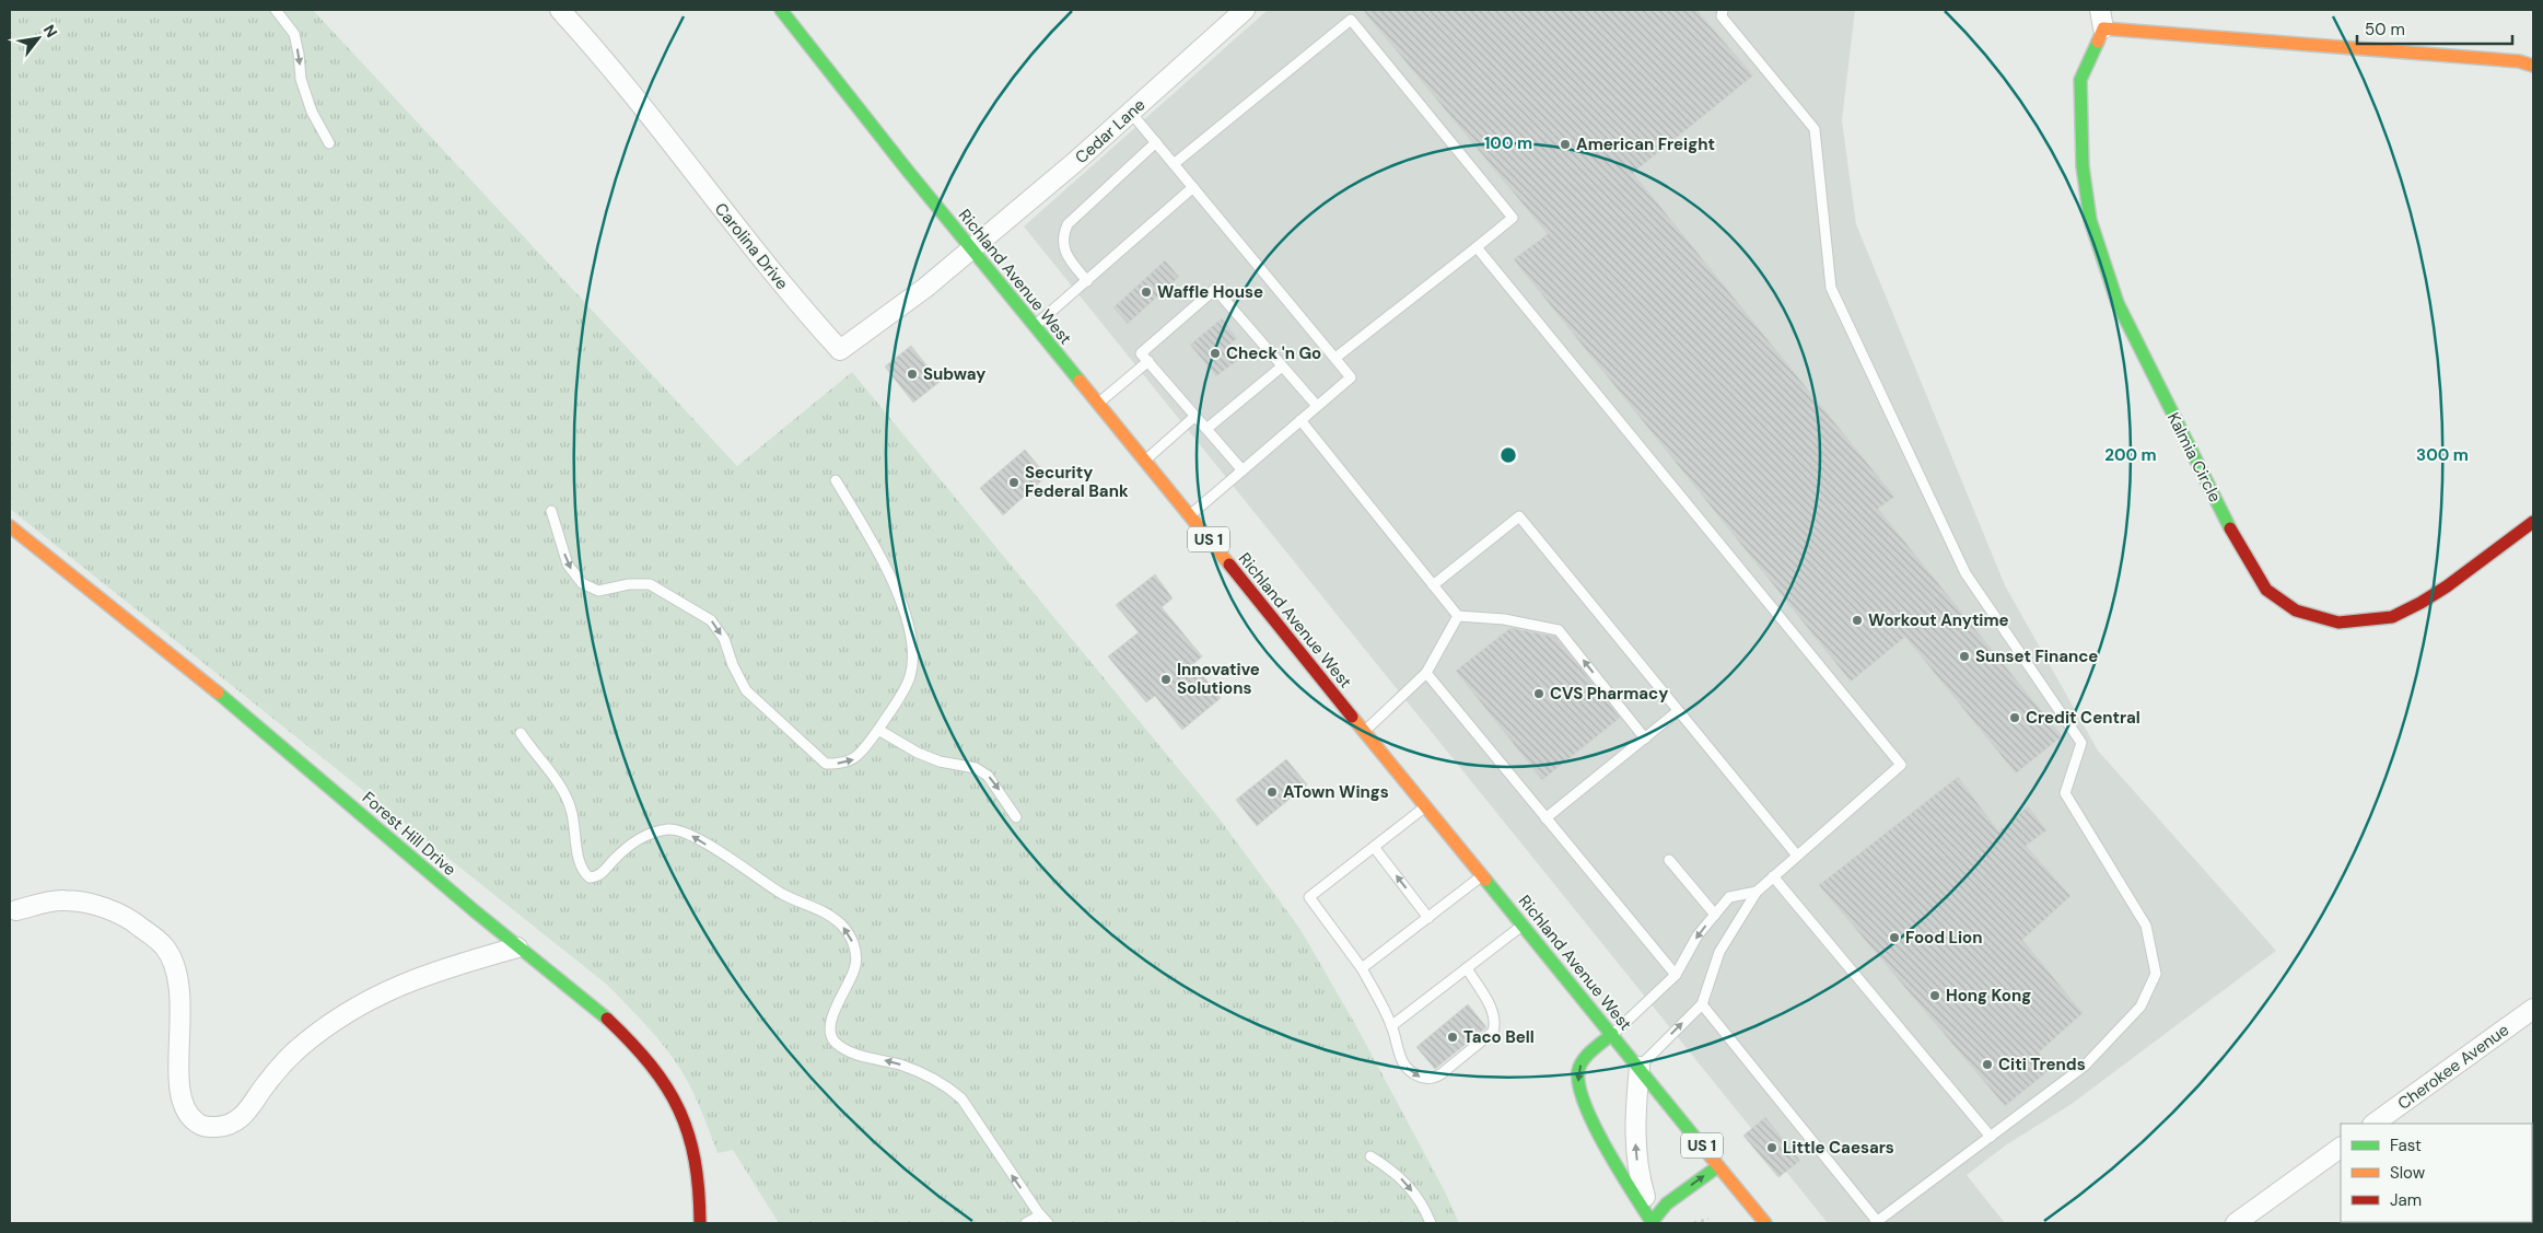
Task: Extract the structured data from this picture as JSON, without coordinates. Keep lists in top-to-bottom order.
{
  "streets": {
    "street": [
      "Cedar Lane",
      "Carolina Drive",
      "Richland Avenue West",
      "Kalmia Circle",
      "US 1",
      "Forest Hill Drive",
      "Cherokee Avenue"
    ]
  },
  "crossings": [
    ["Cedar Lane", "Carolina Drive"],
    ["Cedar Lane", "Richland Avenue West"],
    ["Carolina Drive", "Richland Avenue West"]
  ],
  "places": [
    "American Freight",
    "Waffle House",
    "Check 'n Go",
    "Subway",
    "Security Federal Bank",
    "Workout Anytime",
    "Sunset Finance",
    "Innovative Solutions",
    "CVS Pharmacy",
    "Credit Central",
    "ATown Wings",
    "Food Lion",
    "Hong Kong",
    "Taco Bell",
    "Citi Trends",
    "Little Caesars"
  ],
  "legend": ["Fast", "Slow", "Jam"],
  "scale_bar": "50 m",
  "north": "top right",
  "rings": ["100 m", "200 m", "300 m"]
}
